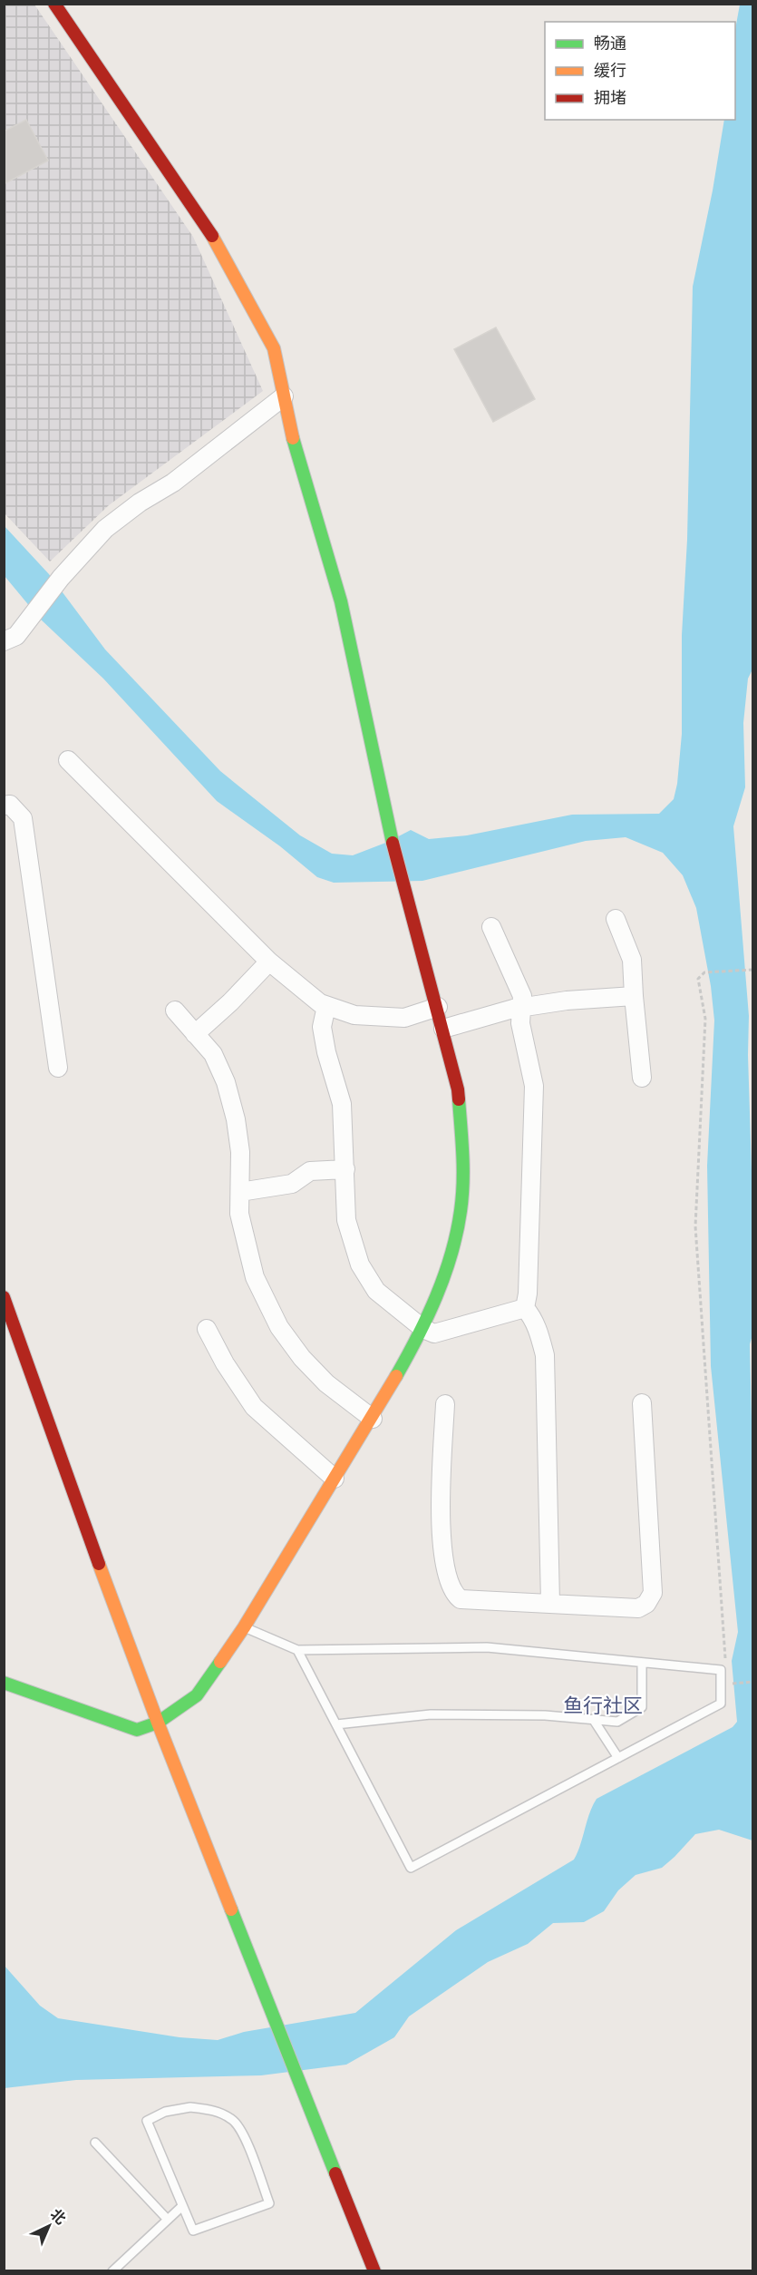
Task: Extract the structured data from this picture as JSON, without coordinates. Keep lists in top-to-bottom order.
{
  "districts": ["鱼行社区"],
  "legend": ["畅通", "缓行", "拥堵"],
  "north": "top right"
}
